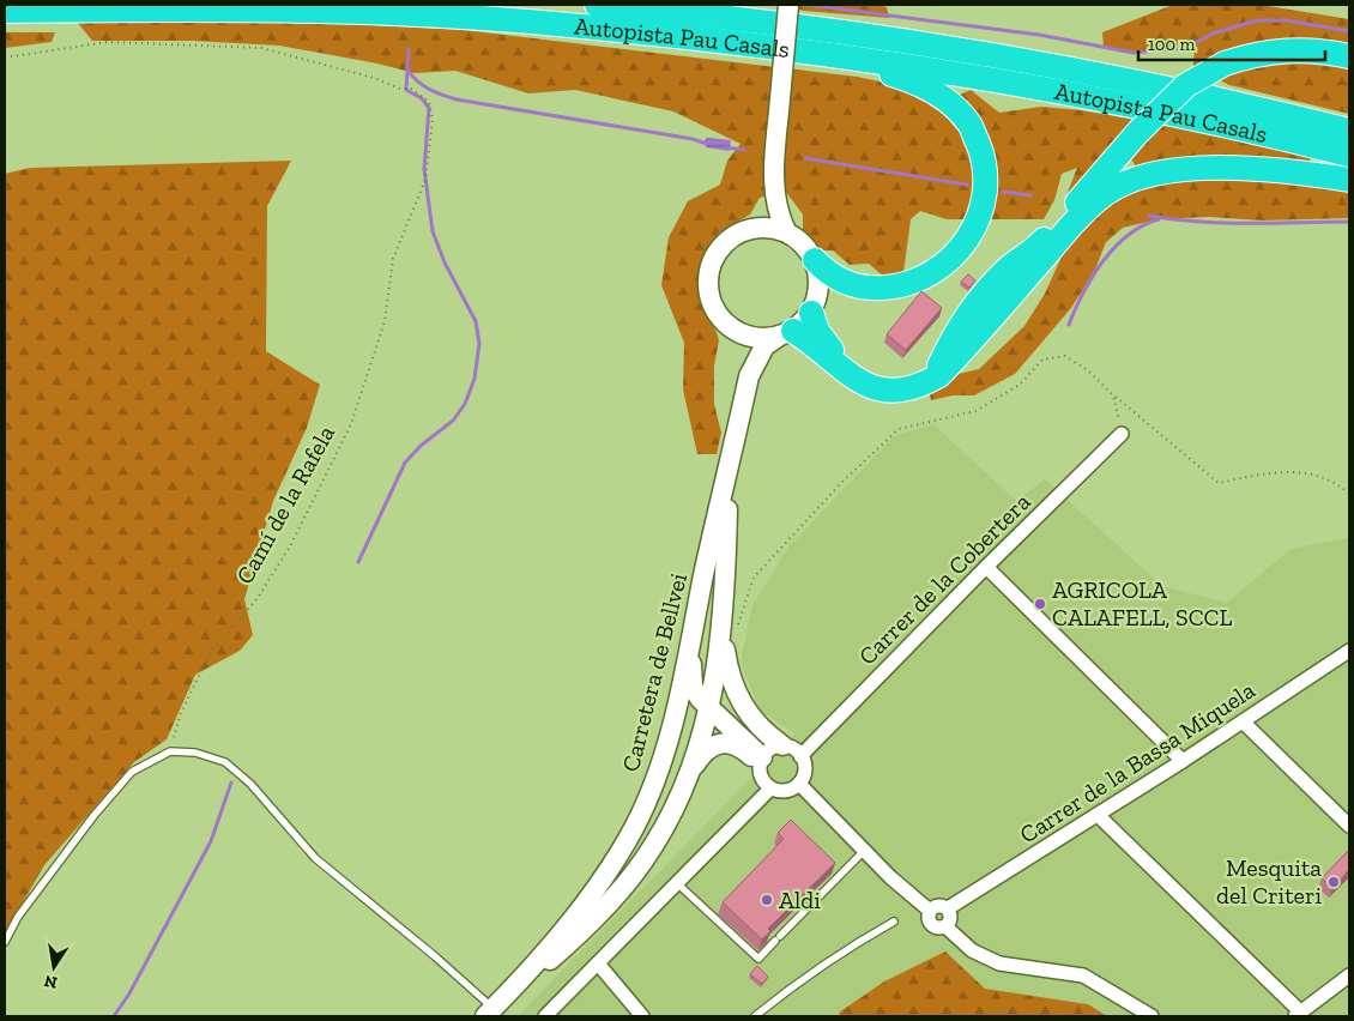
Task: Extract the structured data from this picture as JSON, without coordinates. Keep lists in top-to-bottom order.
{
  "streets": {
    "highway": ["Autopista Pau Casals"],
    "main road": ["Carretera de Bellvei"],
    "street": ["Carrer de la Cobertera", "Carrer de la Bassa Miquela"],
    "path": ["Camí de la Rafela"]
  },
  "places": ["AGRICOLA CALAFELL, SCCL", "Mesquita del Criteri", "Aldi"],
  "scale_bar": "100 m",
  "north": "bottom"
}
